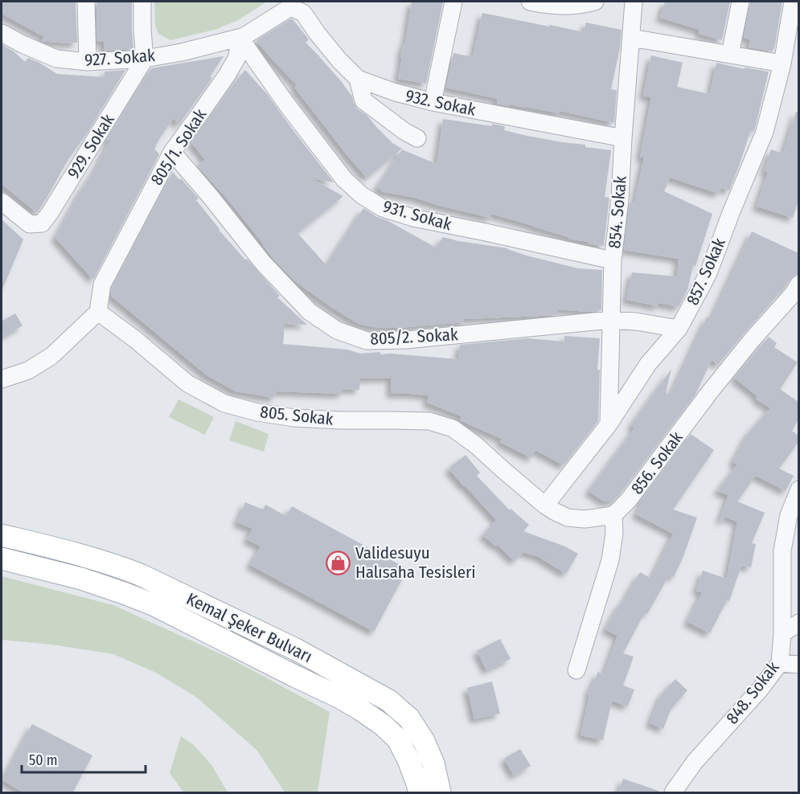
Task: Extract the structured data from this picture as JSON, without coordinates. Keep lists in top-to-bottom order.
{
  "streets": {
    "main road": ["Kemal Şeker Bulvarı"],
    "street": [
      "927. Sokak",
      "932. Sokak",
      "929. Sokak",
      "805/1. Sokak",
      "854. Sokak",
      "931. Sokak",
      "857. Sokak",
      "805/2. Sokak",
      "805. Sokak",
      "856. Sokak",
      "848. Sokak"
    ]
  },
  "crossings": [
    ["927. Sokak", "932. Sokak"],
    ["927. Sokak", "929. Sokak"],
    ["927. Sokak", "805/1. Sokak"],
    ["927. Sokak", "931. Sokak"],
    ["932. Sokak", "805/1. Sokak"],
    ["932. Sokak", "854. Sokak"],
    ["932. Sokak", "931. Sokak"],
    ["805/1. Sokak", "931. Sokak"],
    ["805/1. Sokak", "805/2. Sokak"],
    ["805/1. Sokak", "805. Sokak"],
    ["854. Sokak", "931. Sokak"],
    ["854. Sokak", "857. Sokak"],
    ["854. Sokak", "805/2. Sokak"],
    ["857. Sokak", "805/2. Sokak"],
    ["857. Sokak", "805. Sokak"],
    ["805. Sokak", "856. Sokak"]
  ],
  "places": {
    "shop": ["Validesuyu Halısaha Tesisleri"]
  },
  "scale_bar": "50 m"
}
